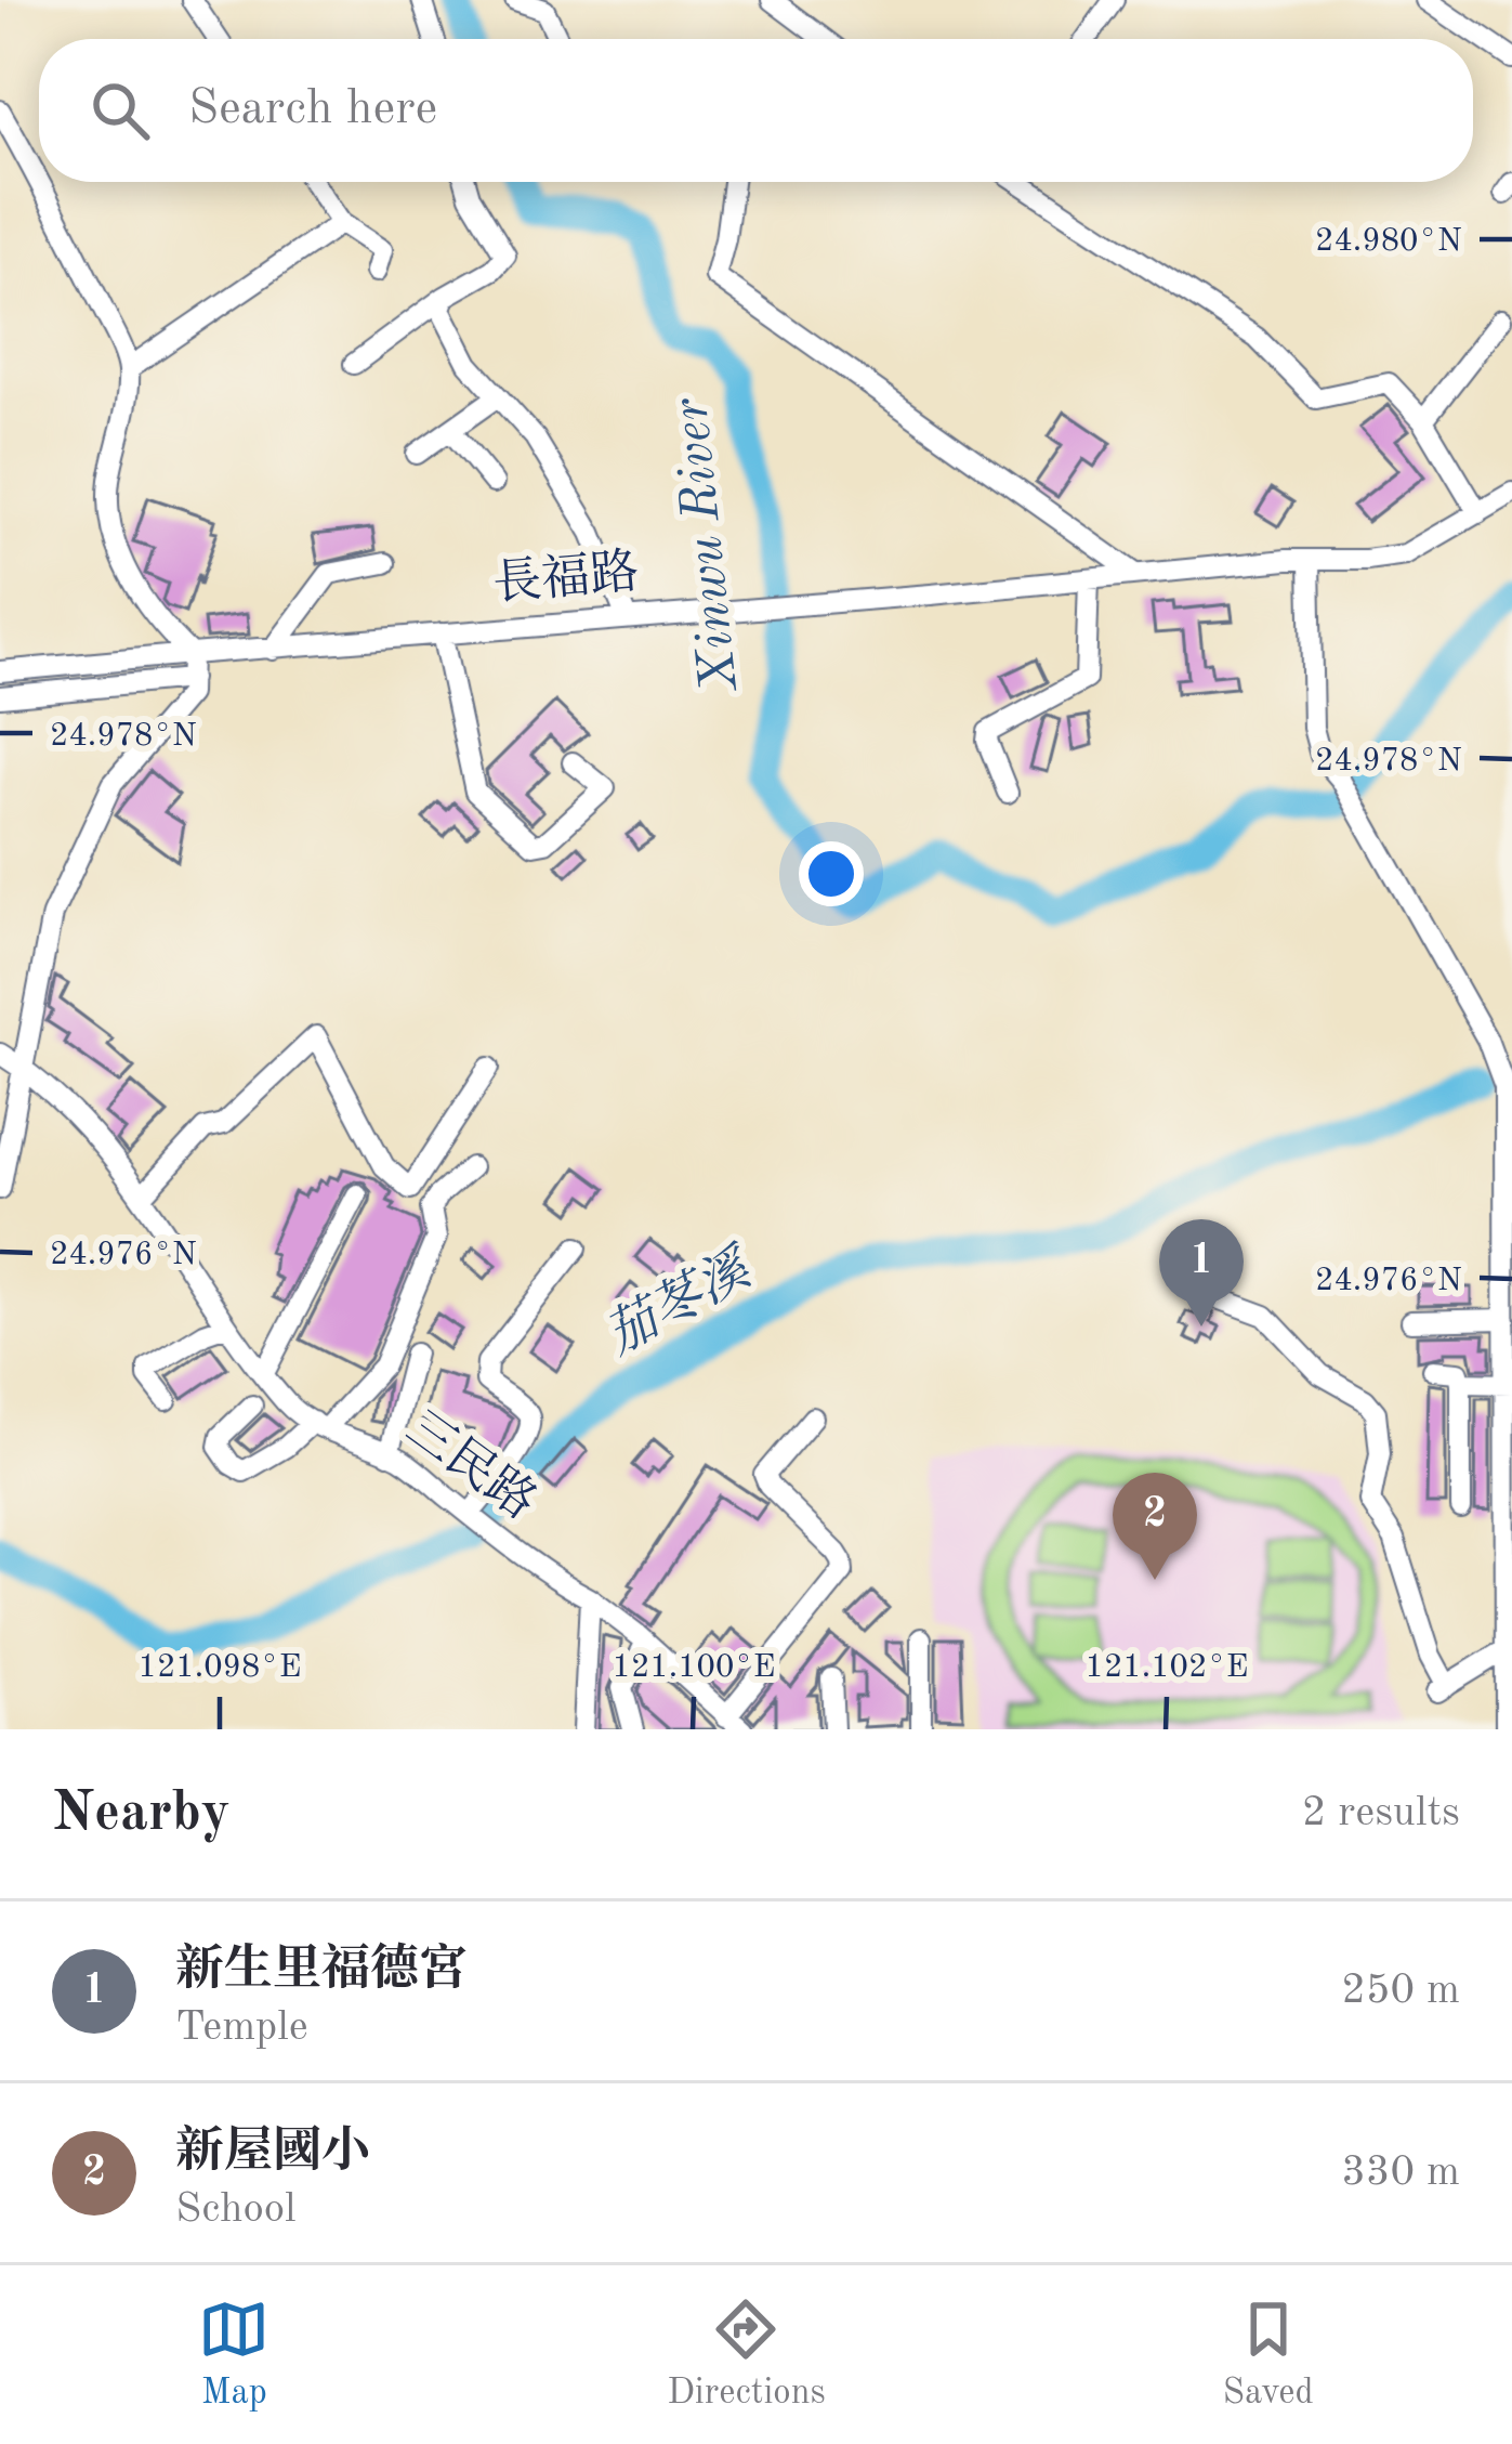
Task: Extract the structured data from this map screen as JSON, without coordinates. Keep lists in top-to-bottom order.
{
  "streets": {
    "street": ["長福路", "三民路"]
  },
  "water": ["Xinwu River", "茄苳溪"],
  "page": {
    "search": "Search here",
    "pins": ["1", "2"],
    "heading": ["Nearby", "2 results"],
    "list": [
      {
        "mark": "1",
        "name": "新生里福德宮",
        "note": "Temple",
        "value": "250 m"
      },
      {
        "mark": "2",
        "name": "新屋國小",
        "note": "School",
        "value": "330 m"
      }
    ],
    "nav": ["Map", "Directions", "Saved"]
  },
  "coordinates": [
    "24.980°N",
    "24.978°N",
    "24.976°N",
    "121.098°E",
    "121.100°E",
    "121.102°E"
  ]
}
